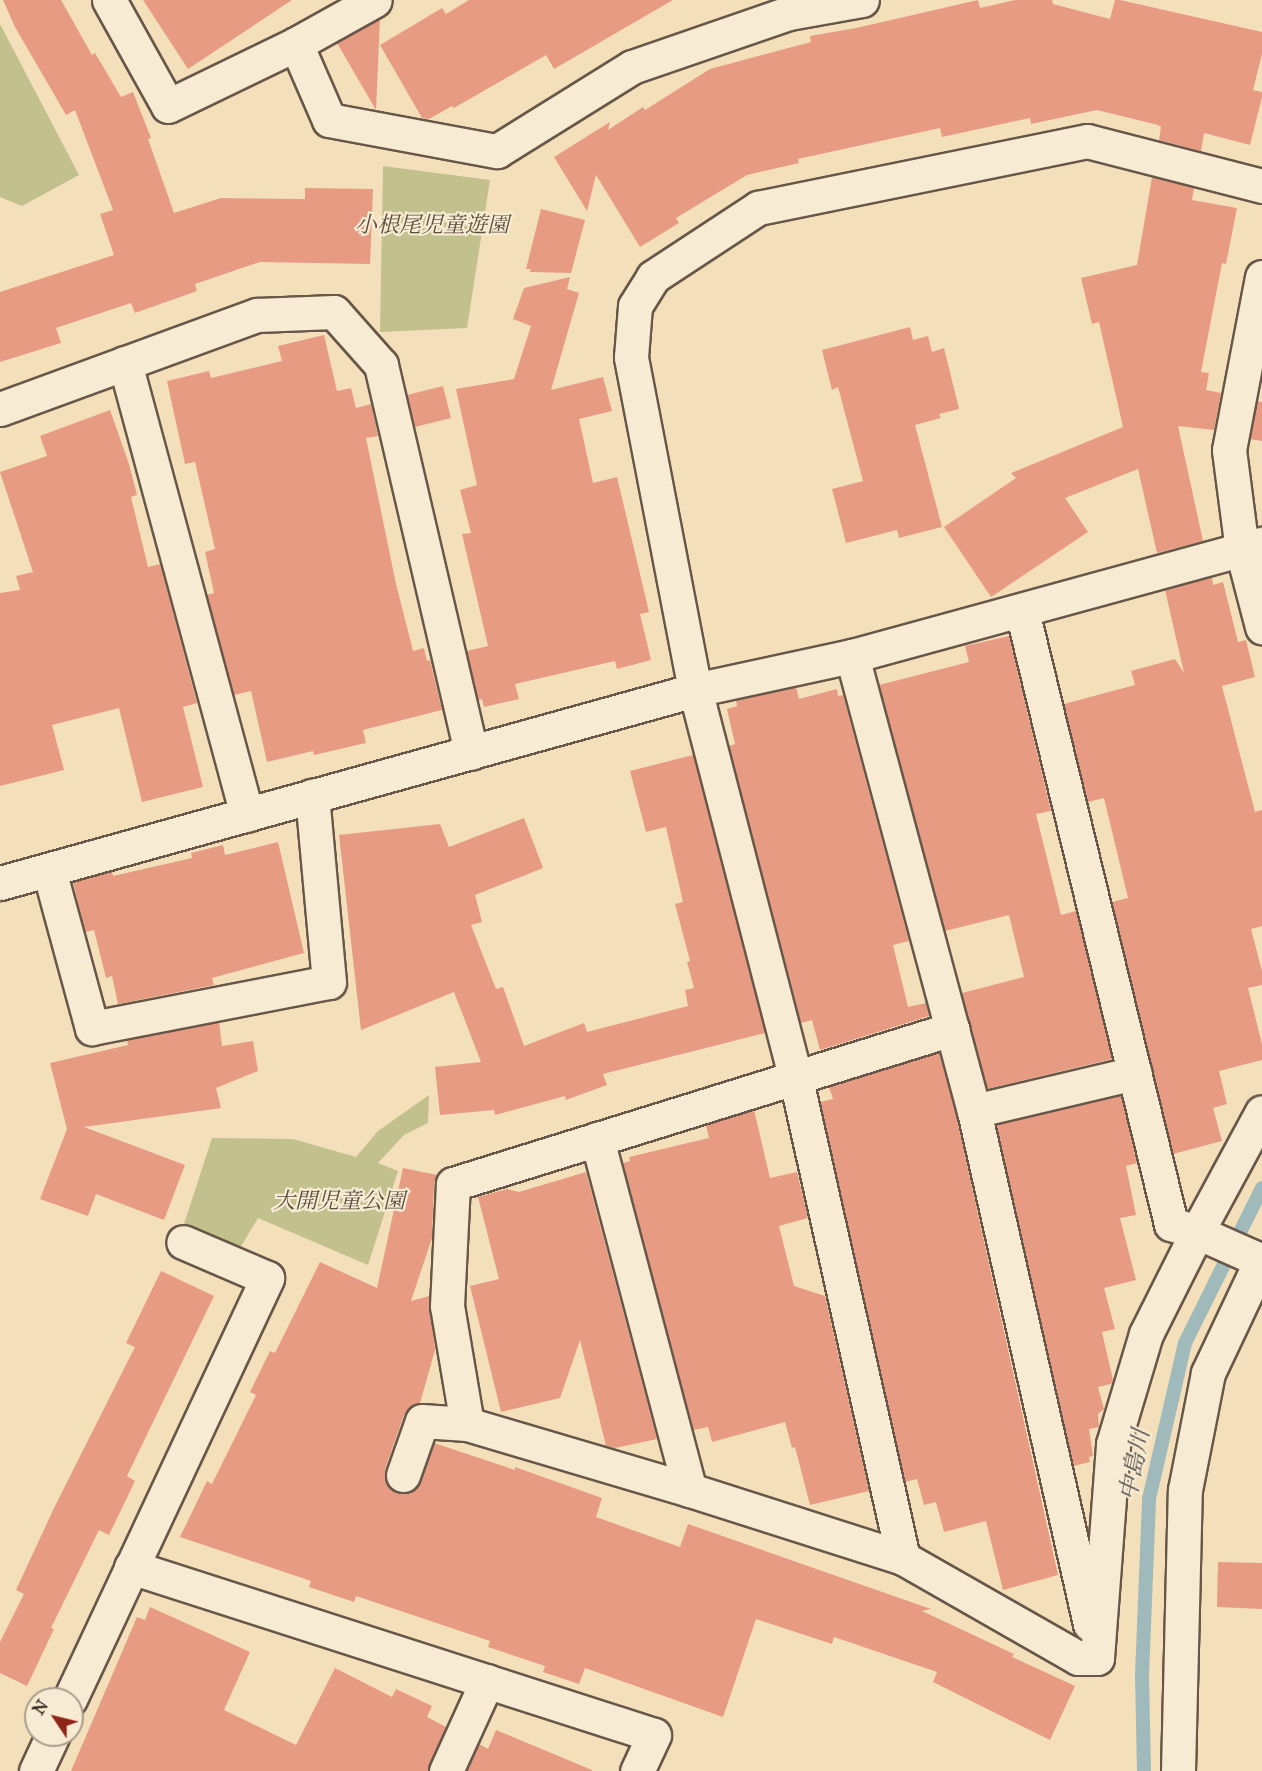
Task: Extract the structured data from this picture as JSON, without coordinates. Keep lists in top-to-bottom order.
{
  "water": ["中島川"],
  "parks": ["小根尾児童遊園", "大開児童公園"],
  "north": "top left"
}
